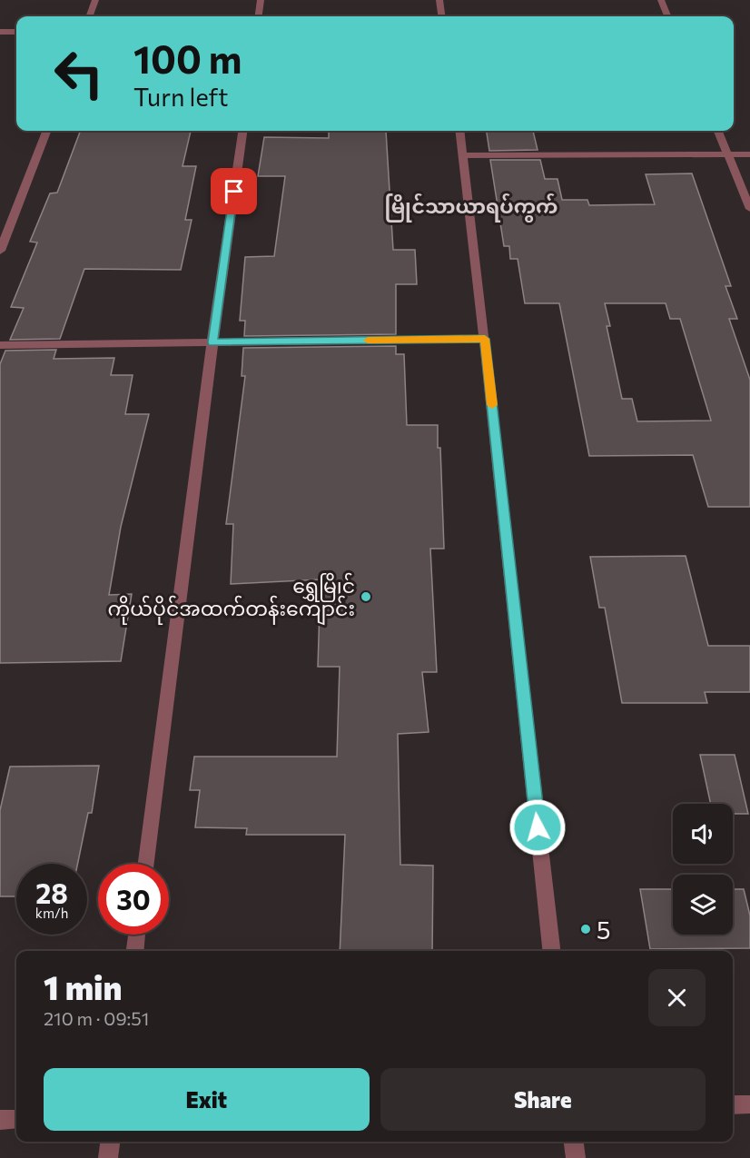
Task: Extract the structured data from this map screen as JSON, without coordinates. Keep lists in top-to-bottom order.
{
  "districts": ["မြိုင်သာယာရပ်ကွက်"],
  "places": ["ရွှေမြိုင် ကိုယ်ပိုင်အထက်တန်းကျောင်း", "5"],
  "page": {
    "turn": ["100 m", "Turn left"],
    "speed": "28 km/h",
    "limit": "30",
    "heading": ["1 min", "210 m · 09:51"],
    "buttons": ["Exit", "Share"]
  }
}
